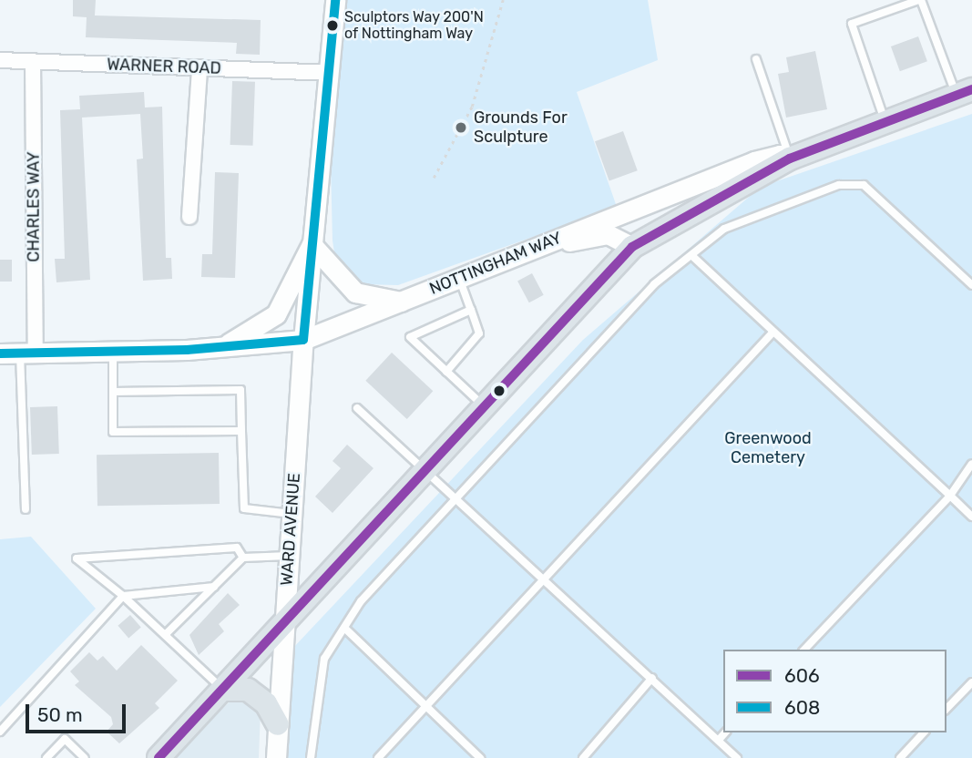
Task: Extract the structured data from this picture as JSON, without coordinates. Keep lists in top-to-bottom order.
{
  "streets": {
    "main road": ["NOTTINGHAM WAY"],
    "street": ["WARNER ROAD", "CHARLES WAY", "WARD AVENUE"]
  },
  "crossings": [
    ["WARNER ROAD", "CHARLES WAY"],
    ["WARNER ROAD", "WARD AVENUE"],
    ["CHARLES WAY", "NOTTINGHAM WAY"],
    ["NOTTINGHAM WAY", "WARD AVENUE"]
  ],
  "parks": ["Greenwood Cemetery"],
  "places": ["Sculptors Way 200'N of Nottingham Way", "Grounds For Sculpture"],
  "lines": ["transit line 608", "transit line 606"],
  "legend": ["606", "608"],
  "scale_bar": "50 m"
}
